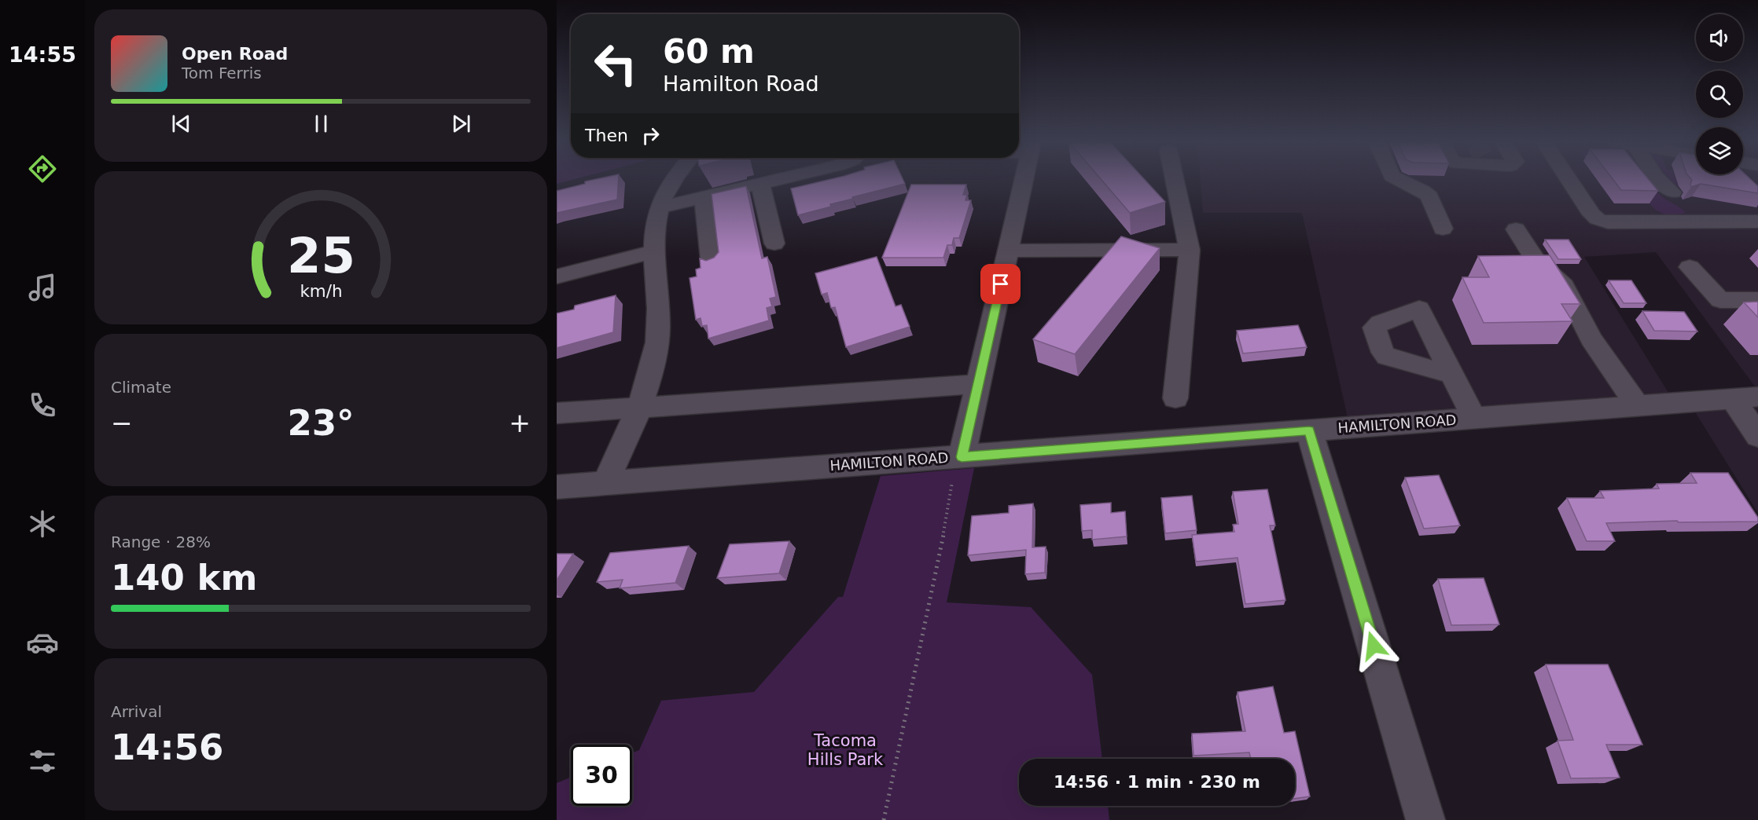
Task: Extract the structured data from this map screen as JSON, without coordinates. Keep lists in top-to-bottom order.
{
  "streets": {
    "street": ["HAMILTON ROAD"]
  },
  "parks": ["Tacoma Hills Park"],
  "page": {
    "tabs": "14:55",
    "turn": ["60 m", "Hamilton Road"],
    "song": ["Open Road", "Tom Ferris"],
    "then": "Then",
    "tile": [
      "Climate",
      ["Range · 28%", "140 km"],
      ["Arrival", "14:56"]
    ],
    "heat": ["−", "23°", "+"],
    "limit": "30",
    "trip": "14:56 · 1 min · 230 m",
    "gauge": ["25", "km/h"]
  }
}
